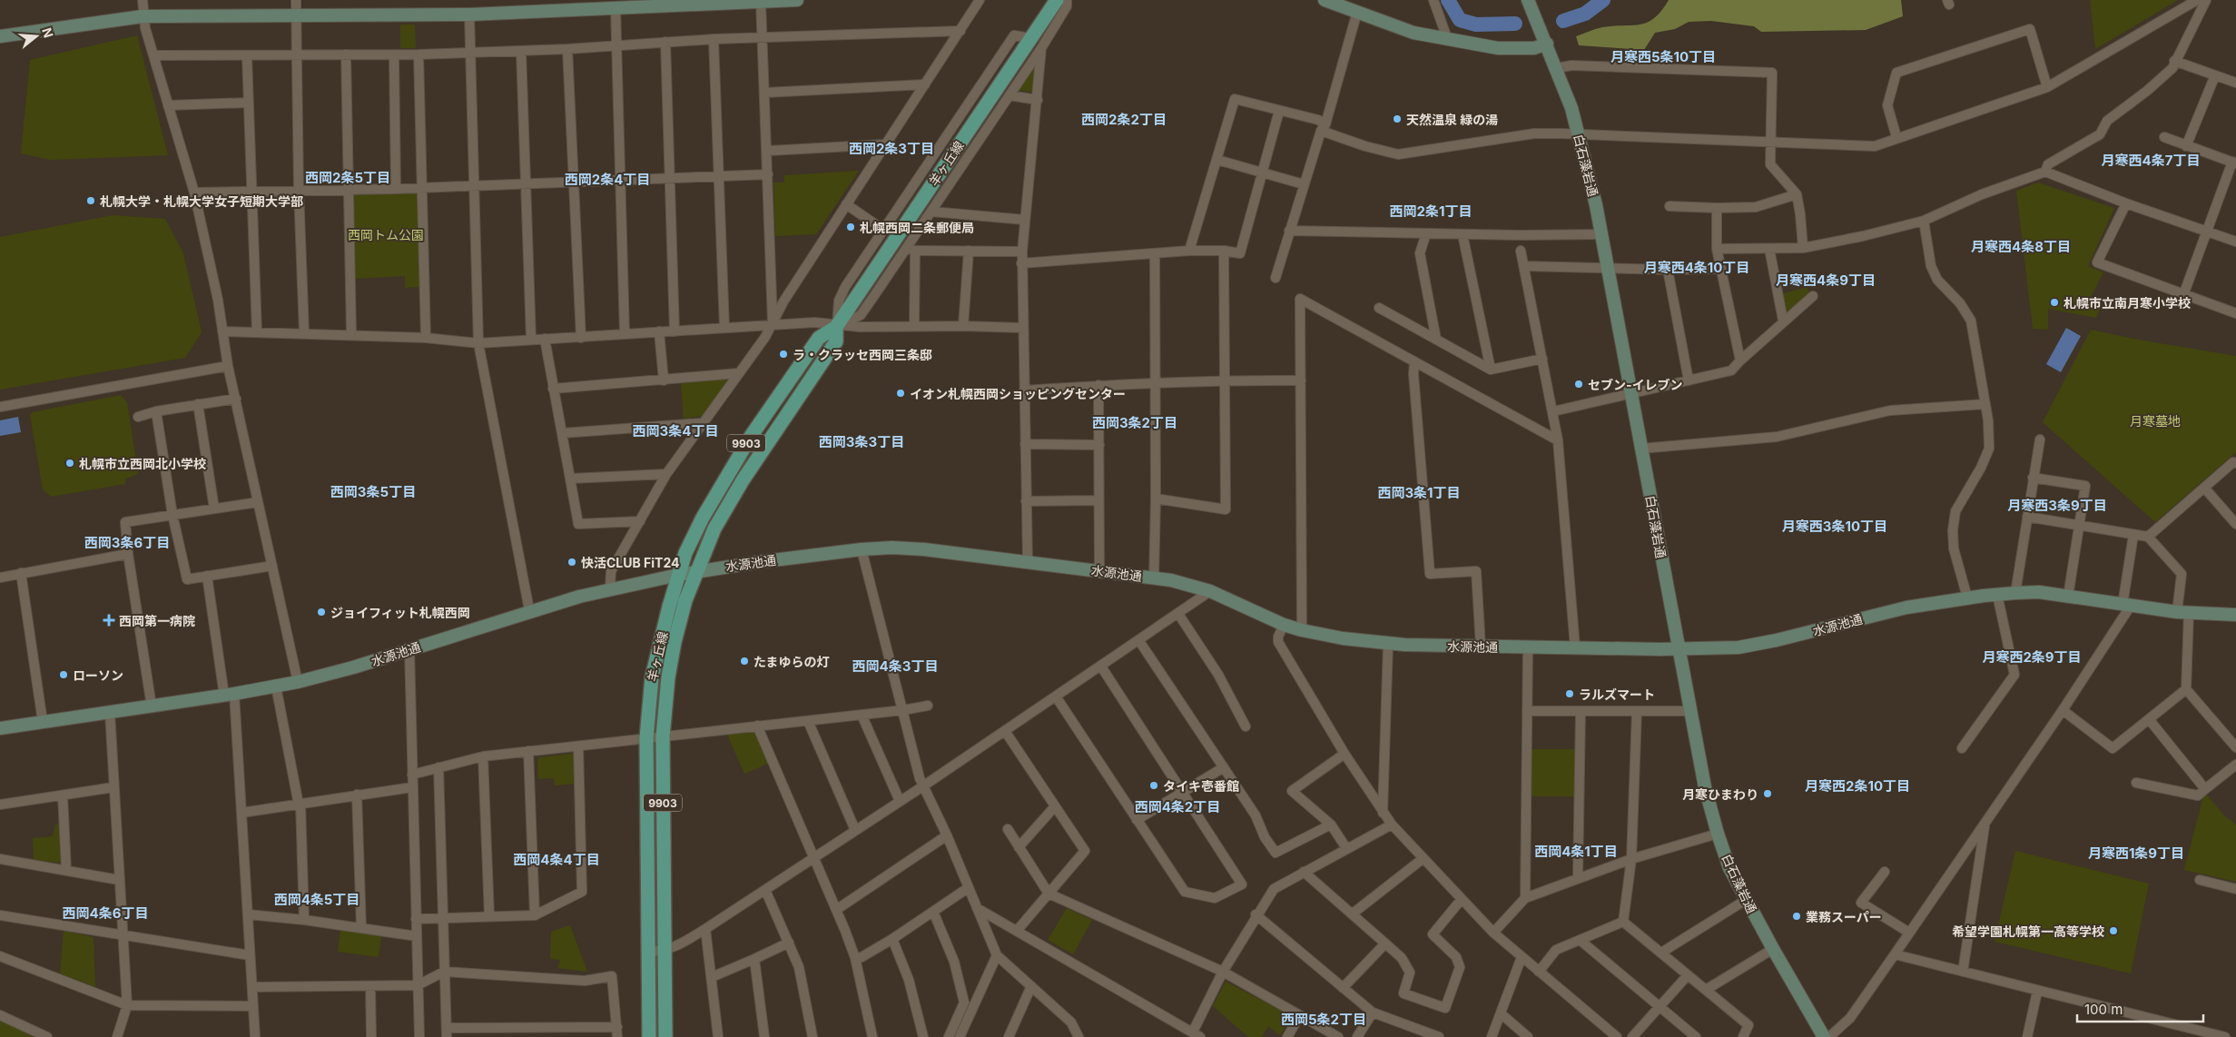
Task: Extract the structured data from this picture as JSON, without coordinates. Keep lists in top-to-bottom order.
{
  "streets": {
    "main road": ["羊ヶ丘線", "9903"],
    "street": ["白石藻岩通", "水源池通"]
  },
  "crossings": [
    ["羊ヶ丘線", "水源池通"],
    ["白石藻岩通", "水源池通"]
  ],
  "districts": [
    "月寒西5条10丁目",
    "西岡2条2丁目",
    "西岡2条3丁目",
    "月寒西4条7丁目",
    "西岡2条5丁目",
    "西岡2条4丁目",
    "西岡2条1丁目",
    "月寒西4条8丁目",
    "月寒西4条10丁目",
    "月寒西4条9丁目",
    "西岡3条2丁目",
    "西岡3条4丁目",
    "西岡3条3丁目",
    "西岡3条5丁目",
    "西岡3条1丁目",
    "月寒西3条9丁目",
    "月寒西3条10丁目",
    "西岡3条6丁目",
    "月寒西2条9丁目",
    "西岡4条3丁目",
    "月寒西2条10丁目",
    "西岡4条2丁目",
    "西岡4条1丁目",
    "月寒西1条9丁目",
    "西岡4条4丁目",
    "西岡4条5丁目",
    "西岡4条6丁目",
    "西岡5条2丁目"
  ],
  "parks": ["西岡トム公園", "月寒墓地"],
  "places": {
    "other": [
      "天然温泉 緑の湯",
      "札幌大学・札幌大学女子短期大学部",
      "札幌西岡二条郵便局",
      "札幌市立南月寒小学校",
      "ラ・クラッセ西岡三条邸",
      "セブン-イレブン",
      "イオン札幌西岡ショッピングセンター",
      "札幌市立西岡北小学校",
      "快活CLUB FiT24",
      "ジョイフィット札幌西岡",
      "たまゆらの灯",
      "ローソン",
      "ラルズマート",
      "タイキ壱番館",
      "月寒ひまわり",
      "業務スーパー",
      "希望学園札幌第一高等学校"
    ],
    "health": ["西岡第一病院"]
  },
  "scale_bar": "100 m",
  "north": "right"
}
